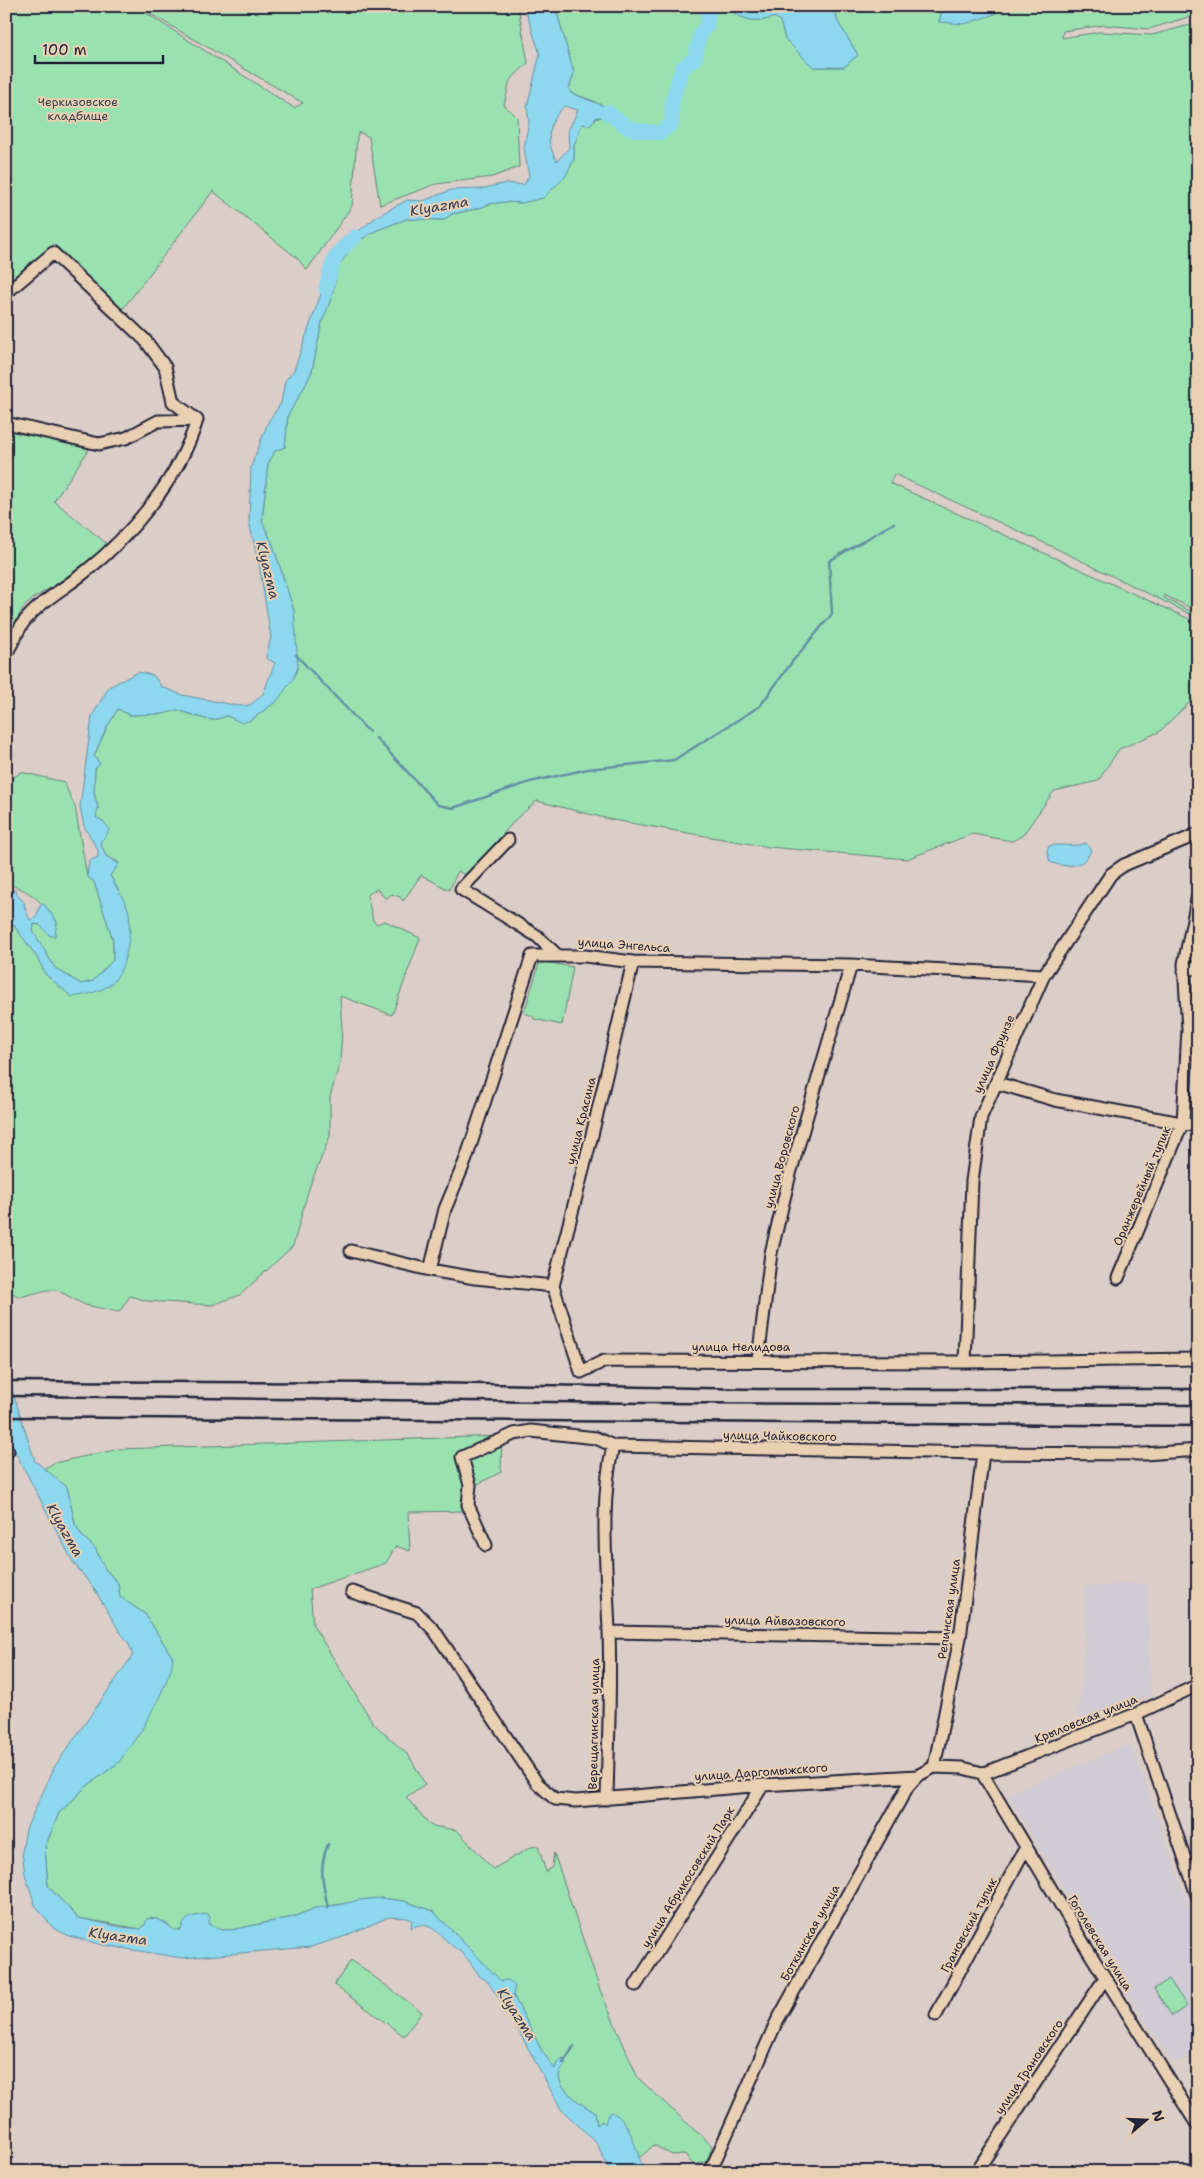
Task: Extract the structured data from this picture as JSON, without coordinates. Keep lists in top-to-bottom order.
{
  "streets": {
    "street": [
      "улица Энгельса",
      "улица Фрунзе",
      "улица Красина",
      "улица Воровского",
      "Оранжерейный тупик",
      "улица Нелидова",
      "улица Чайковского",
      "Репинская улица",
      "улица Айвазовского",
      "Крыловская улица",
      "Верещагинская улица",
      "улица Даргомыжского",
      "улица Абрикосовский Парк",
      "Грановский тупик",
      "Боткинская улица",
      "Гоголевская улица",
      "улица Грановского"
    ]
  },
  "crossings": [
    ["улица Энгельса", "улица Фрунзе"],
    ["улица Энгельса", "улица Красина"],
    ["улица Энгельса", "улица Воровского"],
    ["улица Фрунзе", "улица Нелидова"],
    ["улица Красина", "улица Нелидова"],
    ["улица Воровского", "улица Нелидова"],
    ["улица Чайковского", "Репинская улица"],
    ["улица Чайковского", "Верещагинская улица"],
    ["Репинская улица", "улица Айвазовского"],
    ["Репинская улица", "Боткинская улица"],
    ["улица Айвазовского", "Верещагинская улица"],
    ["Крыловская улица", "Боткинская улица"],
    ["Крыловская улица", "Гоголевская улица"],
    ["Верещагинская улица", "улица Даргомыжского"],
    ["улица Даргомыжского", "улица Абрикосовский Парк"],
    ["улица Даргомыжского", "Боткинская улица"],
    ["Грановский тупик", "Гоголевская улица"],
    ["Боткинская улица", "Гоголевская улица"],
    ["Гоголевская улица", "улица Грановского"]
  ],
  "water": ["Klyazma"],
  "parks": ["Черкизовское кладбище"],
  "scale_bar": "100 m",
  "north": "right"
}
